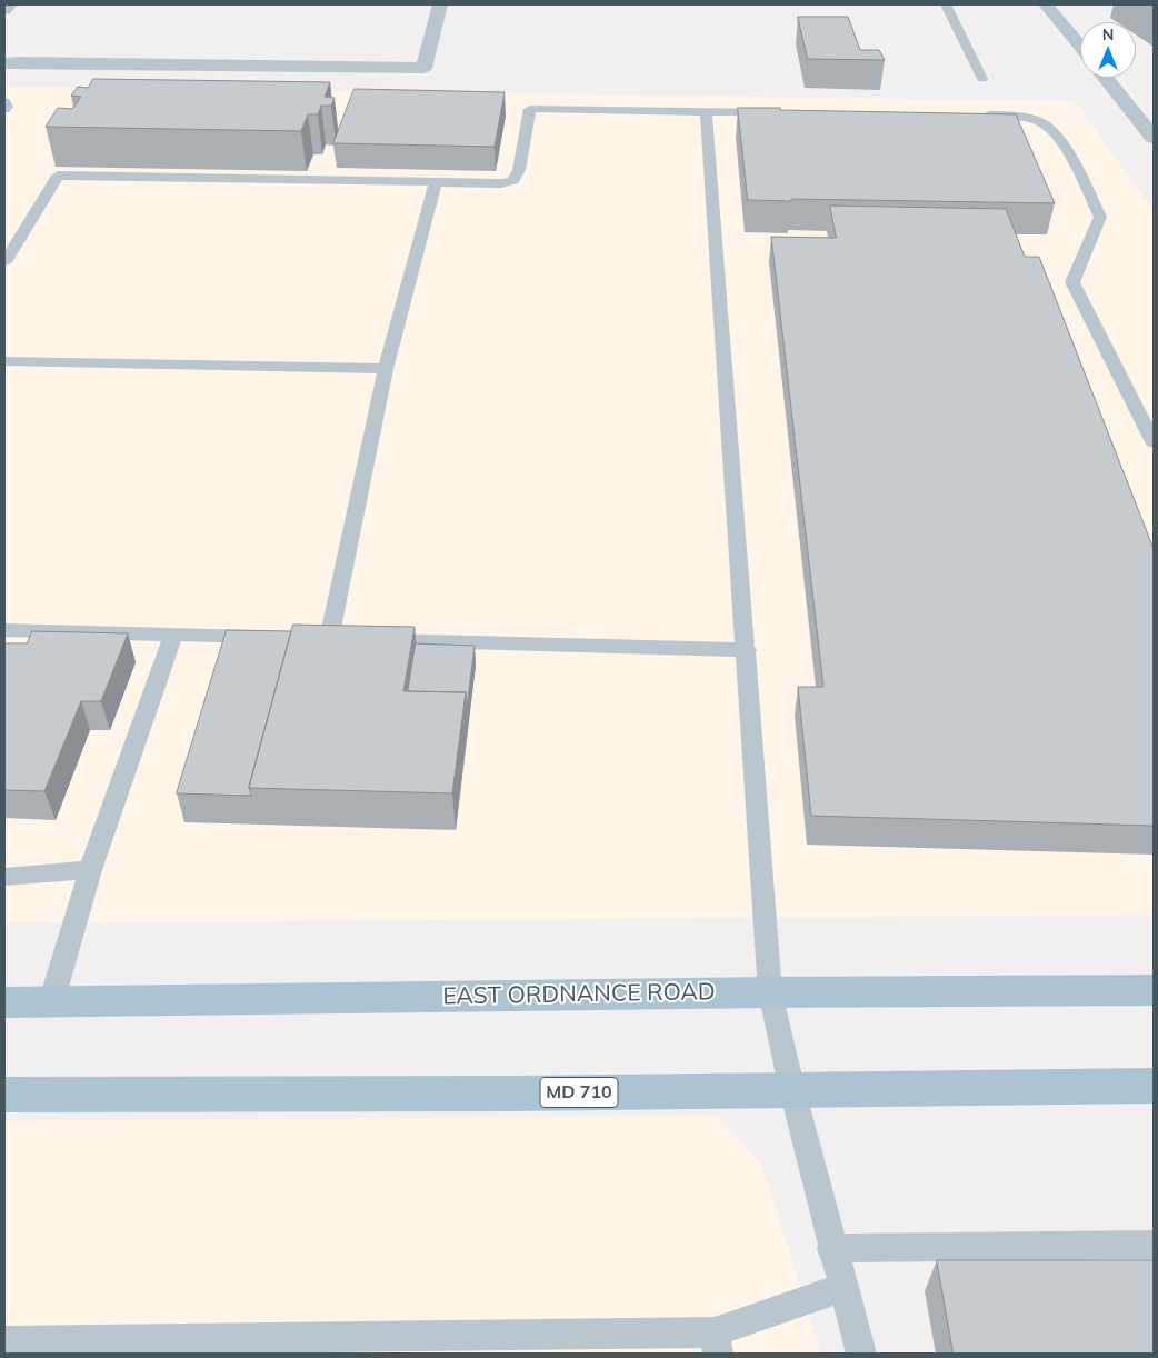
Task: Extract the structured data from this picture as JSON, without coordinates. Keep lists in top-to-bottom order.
{
  "streets": {
    "main road": ["EAST ORDNANCE ROAD", "MD 710"]
  },
  "north": "top"
}
